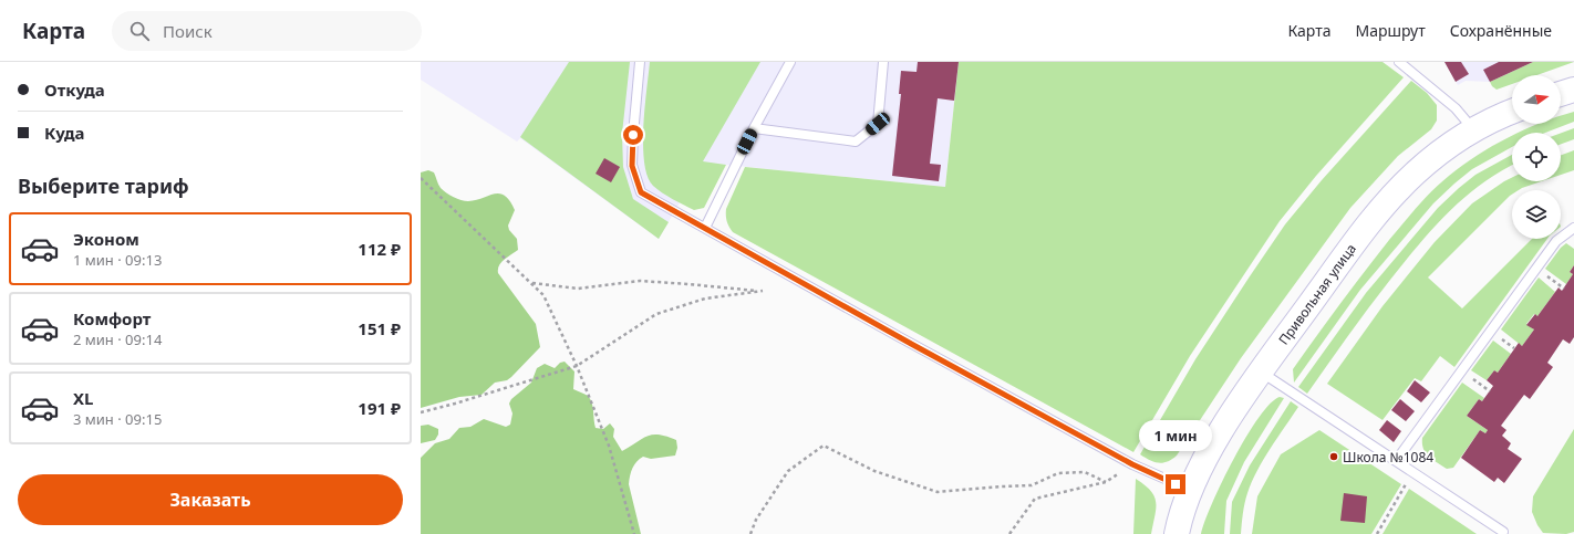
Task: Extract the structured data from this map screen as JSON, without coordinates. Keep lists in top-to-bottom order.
{
  "streets": {
    "main road": ["Привольная улица"]
  },
  "places": ["Школа №1084"],
  "north": "right",
  "page": {
    "header": "Карта",
    "search": "Поиск",
    "nav": ["Карта", "Маршрут", "Сохранённые"],
    "banner": ["Откуда", "Куда"],
    "heading": "Выберите тариф",
    "list": [
      {
        "name": "Эконом",
        "note": "1 мин · 09:13",
        "value": "112 ₽"
      },
      {
        "name": "Комфорт",
        "note": "2 мин · 09:14",
        "value": "151 ₽"
      },
      {
        "name": "XL",
        "note": "3 мин · 09:15",
        "value": "191 ₽"
      }
    ],
    "bubble": "1 мин",
    "buttons": "Заказать"
  }
}
